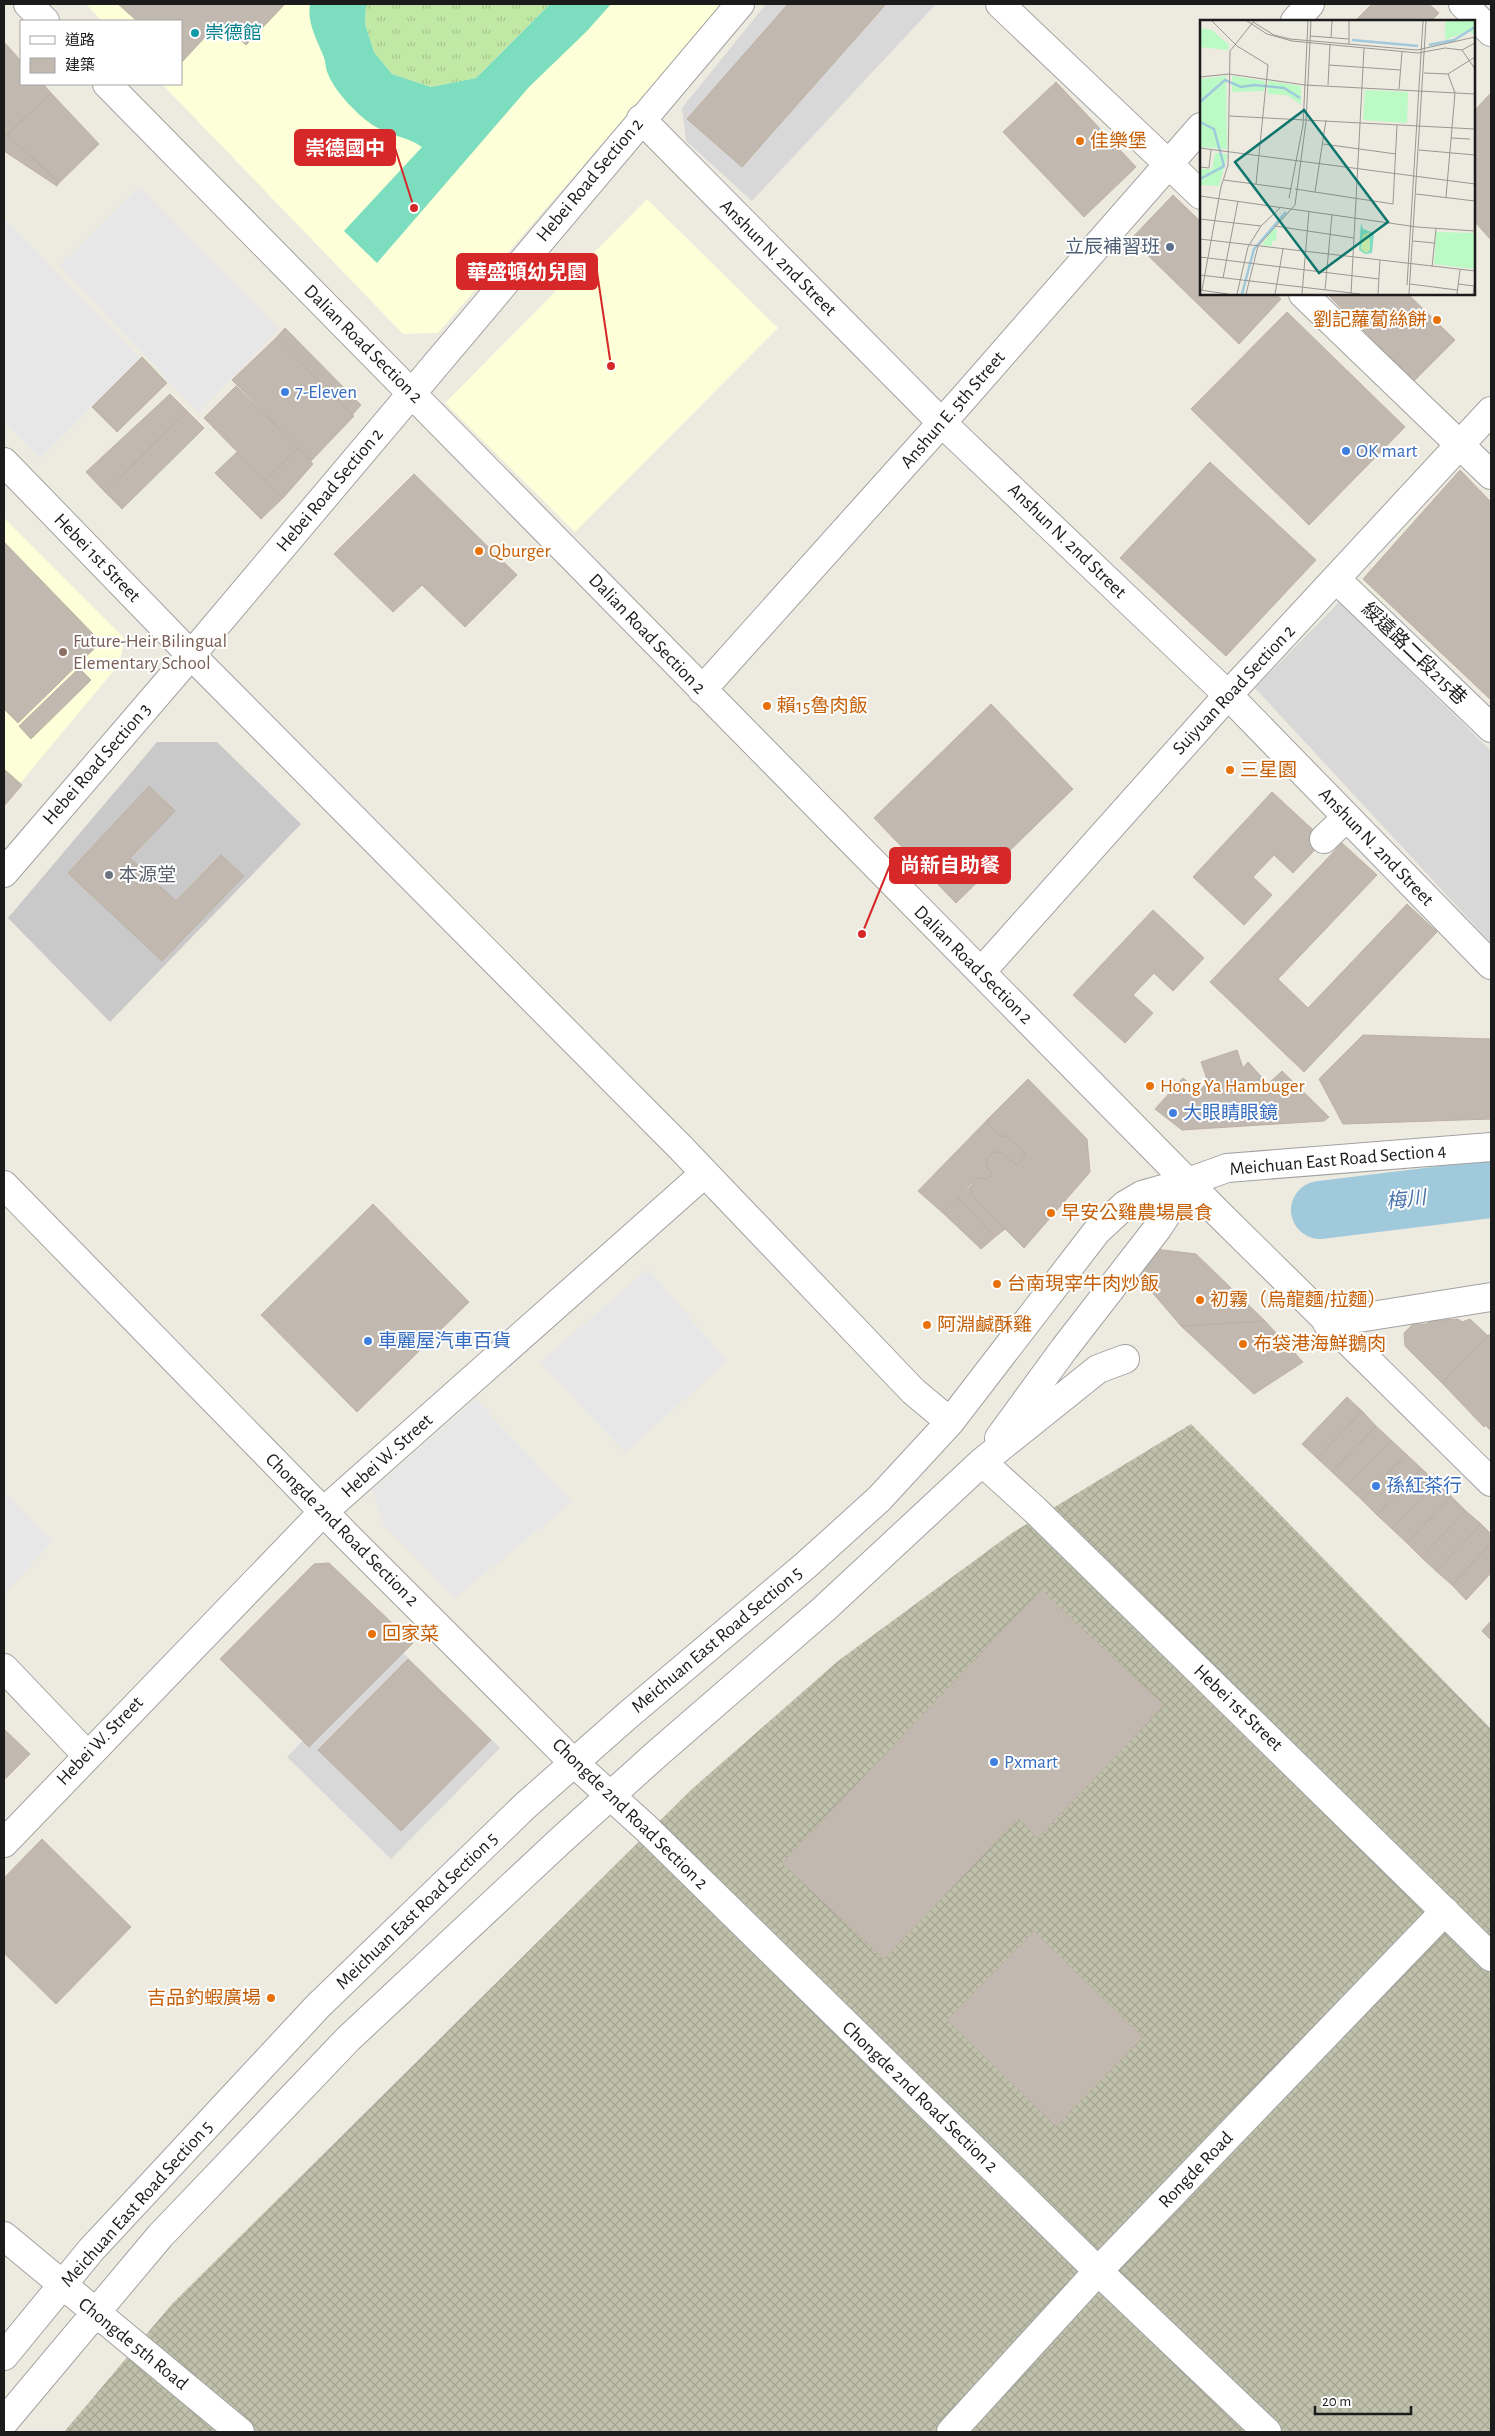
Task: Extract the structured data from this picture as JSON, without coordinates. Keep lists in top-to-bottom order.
{
  "streets": {
    "street": [
      "Hebei Road Section 2",
      "Anshun N. 2nd Street",
      "Dalian Road Section 2",
      "Anshun E. 5th Street",
      "Hebei 1st Street",
      "綏遠路二段215巷",
      "Suiyuan Road Section 2",
      "Hebei Road Section 3",
      "Meichuan East Road Section 4",
      "Hebei W. Street",
      "Chongde 2nd Road Section 2",
      "Meichuan East Road Section 5",
      "Rongde Road",
      "Chongde 5th Road"
    ]
  },
  "crossings": [
    ["Hebei Road Section 2", "Anshun N. 2nd Street"],
    ["Hebei Road Section 2", "Dalian Road Section 2"],
    ["Hebei Road Section 2", "Hebei 1st Street"],
    ["Hebei Road Section 2", "Hebei Road Section 3"],
    ["Anshun N. 2nd Street", "Anshun E. 5th Street"],
    ["Anshun N. 2nd Street", "Suiyuan Road Section 2"],
    ["Dalian Road Section 2", "Anshun E. 5th Street"],
    ["Dalian Road Section 2", "Suiyuan Road Section 2"],
    ["Dalian Road Section 2", "Meichuan East Road Section 4"],
    ["Dalian Road Section 2", "Meichuan East Road Section 5"],
    ["Hebei 1st Street", "Hebei Road Section 3"],
    ["Hebei 1st Street", "Hebei W. Street"],
    ["Hebei 1st Street", "Meichuan East Road Section 5"],
    ["Hebei 1st Street", "Rongde Road"],
    ["綏遠路二段215巷", "Suiyuan Road Section 2"],
    ["Meichuan East Road Section 4", "Meichuan East Road Section 5"],
    ["Hebei W. Street", "Chongde 2nd Road Section 2"],
    ["Chongde 2nd Road Section 2", "Meichuan East Road Section 5"],
    ["Chongde 2nd Road Section 2", "Rongde Road"],
    ["Meichuan East Road Section 5", "Chongde 5th Road"]
  ],
  "water": ["梅川"],
  "places": [
    "崇德館",
    "佳樂堡",
    "崇德國中",
    "立辰補習班",
    "劉記蘿蔔絲餅",
    "華盛頓幼兒園",
    "7-Eleven",
    "OK mart",
    "Qburger",
    "Future-Heir Bilingual Elementary School",
    "賴15魯肉飯",
    "三星園",
    "本源堂",
    "尚新自助餐",
    "Hong Ya Hambuger",
    "大眼睛眼鏡",
    "早安公雞農場晨食",
    "台南現宰牛肉炒飯",
    "初霧（烏龍麵/拉麵）",
    "阿淵鹹酥雞",
    "車麗屋汽車百貨",
    "布袋港海鮮鵝肉",
    "孫紅茶行",
    "回家菜",
    "Pxmart",
    "吉品釣蝦廣場"
  ],
  "legend": ["道路", "建築"],
  "scale_bar": "20 m"
}
